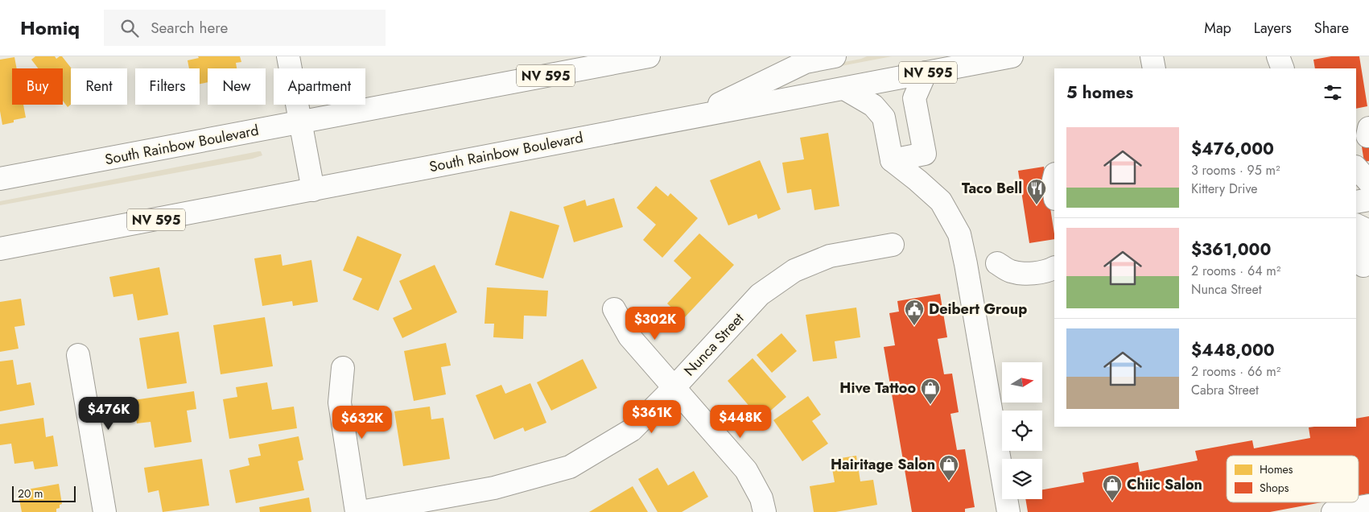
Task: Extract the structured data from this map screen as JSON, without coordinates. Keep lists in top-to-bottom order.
{
  "streets": {
    "main road": ["NV 595", "South Rainbow Boulevard", "Nunca Street"]
  },
  "places": {
    "restaurant": ["Taco Bell"],
    "public building": ["Deibert Group"],
    "shop": ["Hive Tattoo", "Hairitage Salon", "Chiic Salon"]
  },
  "legend": ["Homes", "Shops"],
  "scale_bar": "20 m",
  "north": "right",
  "page": {
    "header": "Homiq",
    "search": "Search here",
    "nav": ["Map", "Layers", "Share"],
    "chip": [
      "Buy",
      "Rent",
      "Filters",
      "New",
      "Apartment"
    ],
    "heading": "5 homes",
    "list": [
      {
        "name": "$476,000",
        "note": "3 rooms · 95 m² · Kittery Drive"
      },
      {
        "name": "$361,000",
        "note": "2 rooms · 64 m² · Nunca Street"
      },
      {
        "name": "$448,000",
        "note": "2 rooms · 66 m² · Cabra Street"
      }
    ],
    "price": [
      "$302K",
      "$476K",
      "$361K",
      "$448K",
      "$632K"
    ],
    "scale": "20 m"
  }
}
